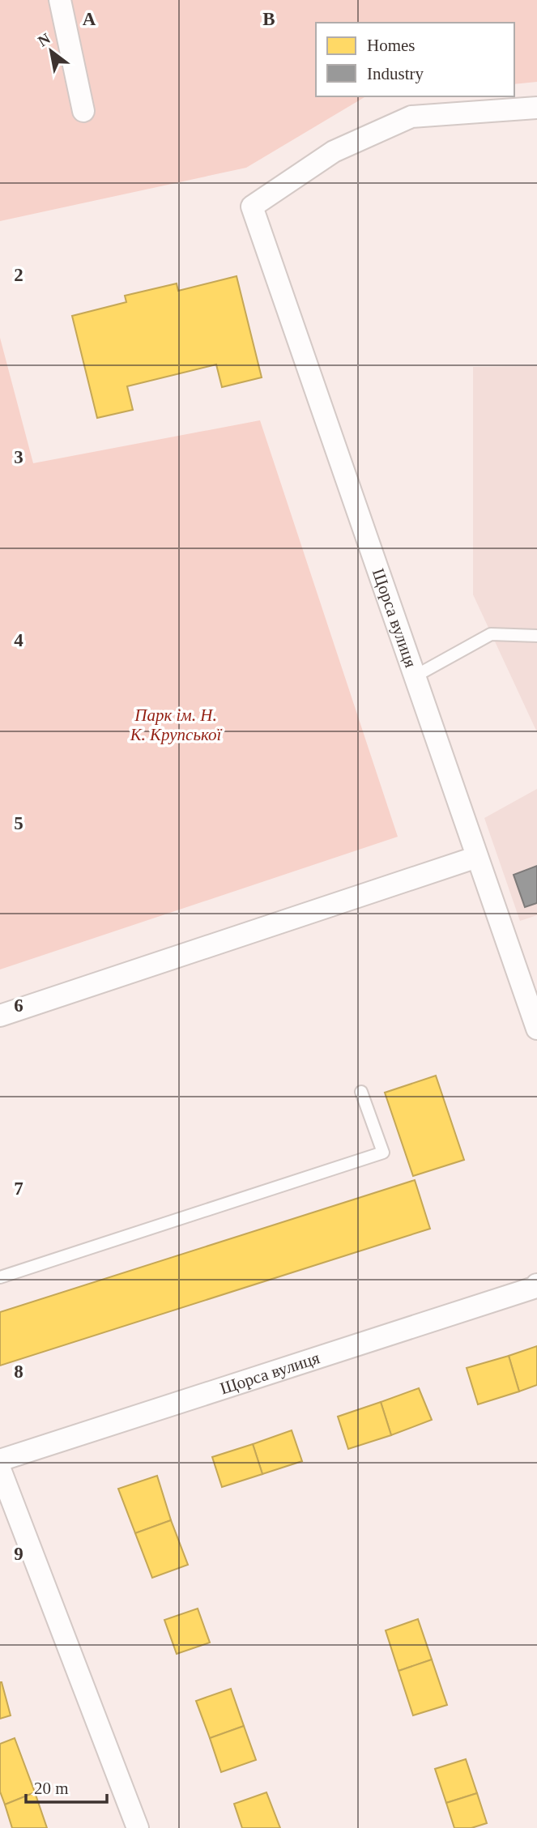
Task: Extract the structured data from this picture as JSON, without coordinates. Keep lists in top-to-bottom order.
{
  "streets": {
    "street": ["Щорса вулиця"]
  },
  "parks": ["Парк ім. Н. К. Крупської"],
  "legend": ["Homes", "Industry"],
  "scale_bar": "20 m",
  "north": "top left",
  "grid": {
    "columns": ["A", "B"],
    "rows": [
      "2",
      "3",
      "4",
      "5",
      "6",
      "7",
      "8",
      "9"
    ]
  }
}
